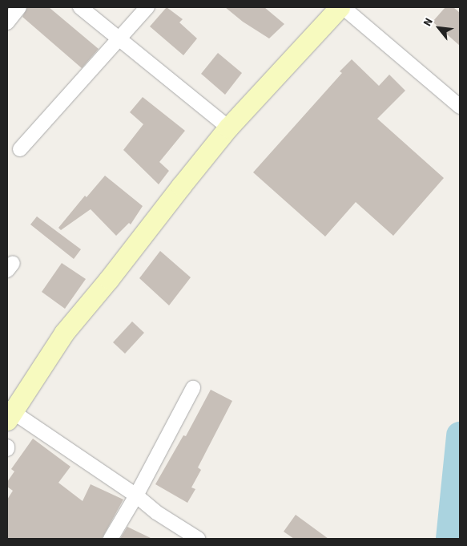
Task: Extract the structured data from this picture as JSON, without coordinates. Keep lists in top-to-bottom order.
{
  "north": "top left"
}
